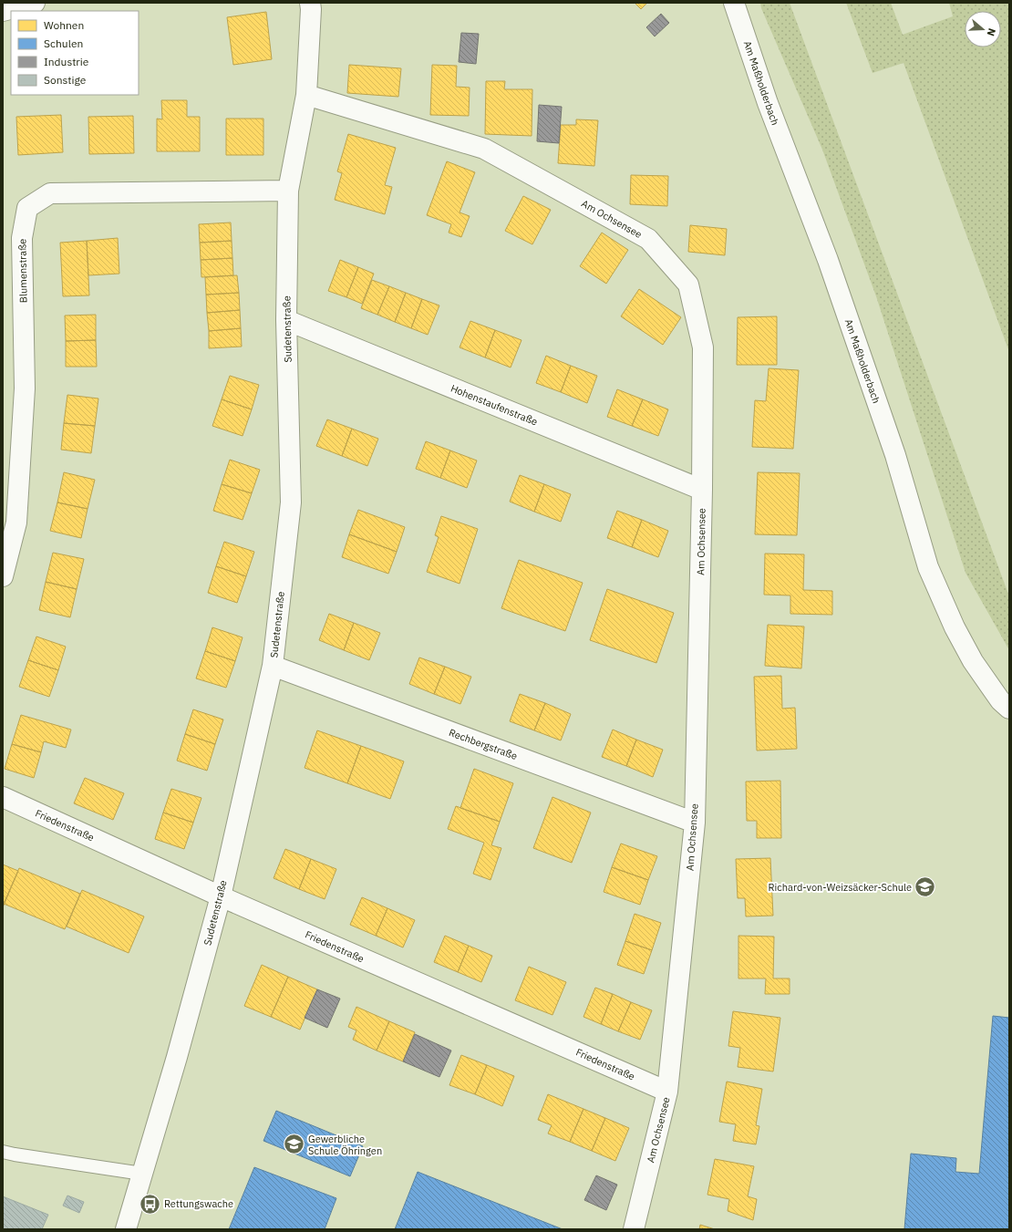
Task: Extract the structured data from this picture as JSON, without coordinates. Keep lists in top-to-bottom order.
{
  "streets": {
    "street": [
      "Am Maßholderbach",
      "Am Ochsensee",
      "Blumenstraße",
      "Sudetenstraße",
      "Hohenstaufenstraße",
      "Rechbergstraße",
      "Friedenstraße"
    ]
  },
  "crossings": [
    ["Am Ochsensee", "Sudetenstraße"],
    ["Am Ochsensee", "Hohenstaufenstraße"],
    ["Am Ochsensee", "Rechbergstraße"],
    ["Am Ochsensee", "Friedenstraße"],
    ["Blumenstraße", "Sudetenstraße"],
    ["Sudetenstraße", "Hohenstaufenstraße"],
    ["Sudetenstraße", "Rechbergstraße"],
    ["Sudetenstraße", "Friedenstraße"]
  ],
  "places": {
    "school or university": ["Richard-von-Weizsäcker-Schule", "Gewerbliche Schule Öhringen"],
    "bus stop": ["Rettungswache"]
  },
  "legend": [
    "Wohnen",
    "Schulen",
    "Industrie",
    "Sonstige"
  ],
  "north": "right"
}
